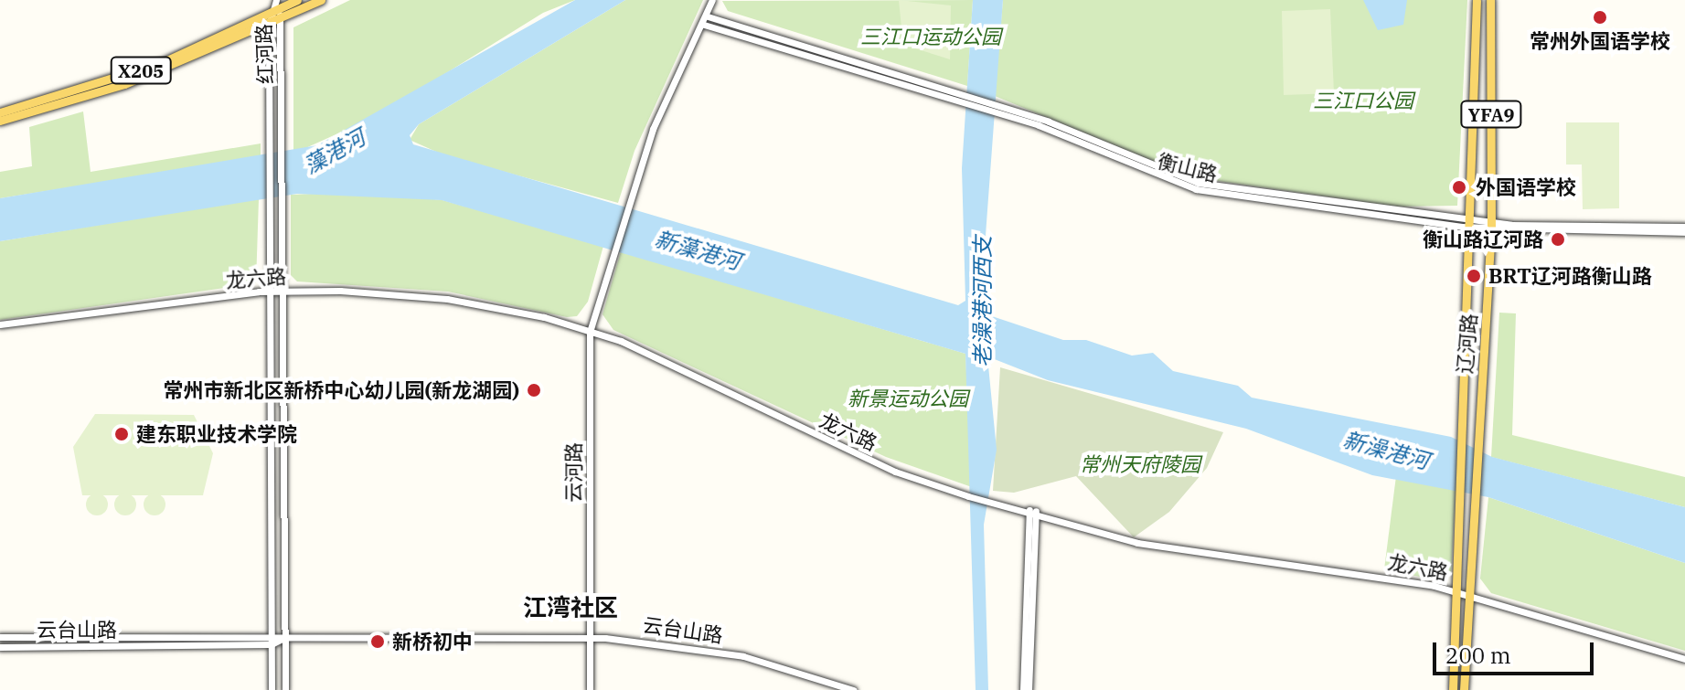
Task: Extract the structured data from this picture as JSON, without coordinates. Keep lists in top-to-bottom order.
{
  "streets": {
    "main road": ["X205", "YFA9", "辽河路"],
    "street": [
      "红河路",
      "衡山路",
      "龙六路",
      "云河路",
      "云台山路"
    ]
  },
  "crossings": [
    ["红河路", "X205"],
    ["红河路", "龙六路"],
    ["红河路", "云台山路"],
    ["衡山路", "辽河路"],
    ["衡山路", "云河路"],
    ["龙六路", "辽河路"],
    ["龙六路", "云河路"],
    ["云河路", "云台山路"]
  ],
  "districts": ["江湾社区"],
  "water": [
    "藻港河",
    "新藻港河",
    "老澡港河西支",
    "新澡港河"
  ],
  "parks": [
    "三江口运动公园",
    "三江口公园",
    "新景运动公园",
    "常州天府陵园"
  ],
  "places": [
    "常州外国语学校",
    "外国语学校",
    "衡山路辽河路",
    "BRT辽河路衡山路",
    "常州市新北区新桥中心幼儿园(新龙湖园)",
    "建东职业技术学院",
    "新桥初中"
  ],
  "scale_bar": "200 m"
}
